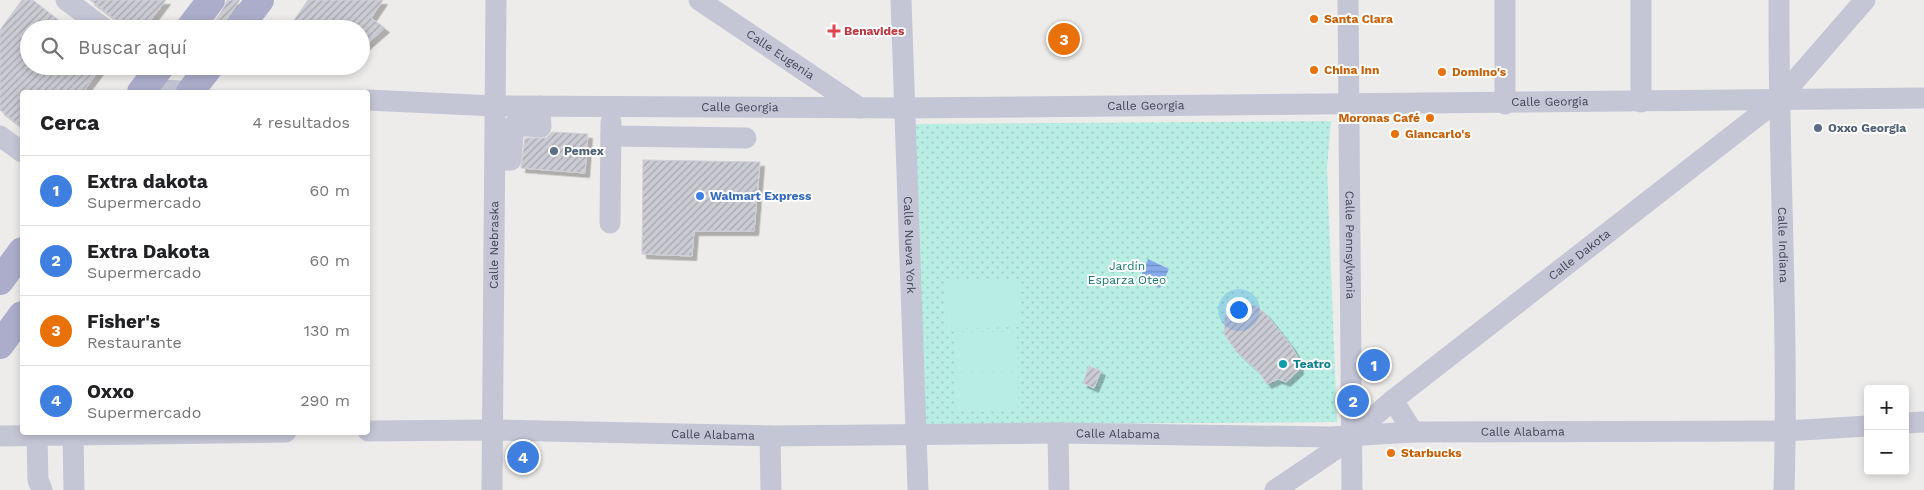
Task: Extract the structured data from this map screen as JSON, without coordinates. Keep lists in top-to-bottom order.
{
  "streets": {
    "street": [
      "Calle Eugenia",
      "Calle Georgia",
      "Calle Nebraska",
      "Calle Nueva York",
      "Calle Pennsylvania",
      "Calle Indiana",
      "Calle Dakota",
      "Calle Alabama"
    ]
  },
  "crossings": [
    ["Calle Eugenia", "Calle Georgia"],
    ["Calle Georgia", "Calle Nebraska"],
    ["Calle Georgia", "Calle Nueva York"],
    ["Calle Georgia", "Calle Pennsylvania"],
    ["Calle Georgia", "Calle Indiana"],
    ["Calle Georgia", "Calle Dakota"],
    ["Calle Nebraska", "Calle Alabama"],
    ["Calle Nueva York", "Calle Alabama"],
    ["Calle Pennsylvania", "Calle Dakota"],
    ["Calle Pennsylvania", "Calle Alabama"],
    ["Calle Indiana", "Calle Dakota"],
    ["Calle Indiana", "Calle Alabama"],
    ["Calle Dakota", "Calle Alabama"]
  ],
  "parks": ["Jardín Esparza Oteo"],
  "places": {
    "other": [
      "Santa Clara",
      "China Inn",
      "Domino's",
      "Moronas Café",
      "Oxxo Georgia",
      "Giancarlo's",
      "Pemex",
      "Walmart Express",
      "Teatro",
      "Starbucks"
    ],
    "health": ["Benavides"]
  },
  "page": {
    "search": "Buscar aquí",
    "pins": [
      "3",
      "1",
      "2",
      "4"
    ],
    "heading": ["Cerca", "4 resultados"],
    "list": [
      {
        "mark": "1",
        "name": "Extra dakota",
        "note": "Supermercado",
        "value": "60 m"
      },
      {
        "mark": "2",
        "name": "Extra Dakota",
        "note": "Supermercado",
        "value": "60 m"
      },
      {
        "mark": "3",
        "name": "Fisher's",
        "note": "Restaurante",
        "value": "130 m"
      },
      {
        "mark": "4",
        "name": "Oxxo",
        "note": "Supermercado",
        "value": "290 m"
      }
    ],
    "map_buttons": ["+", "−"]
  }
}
